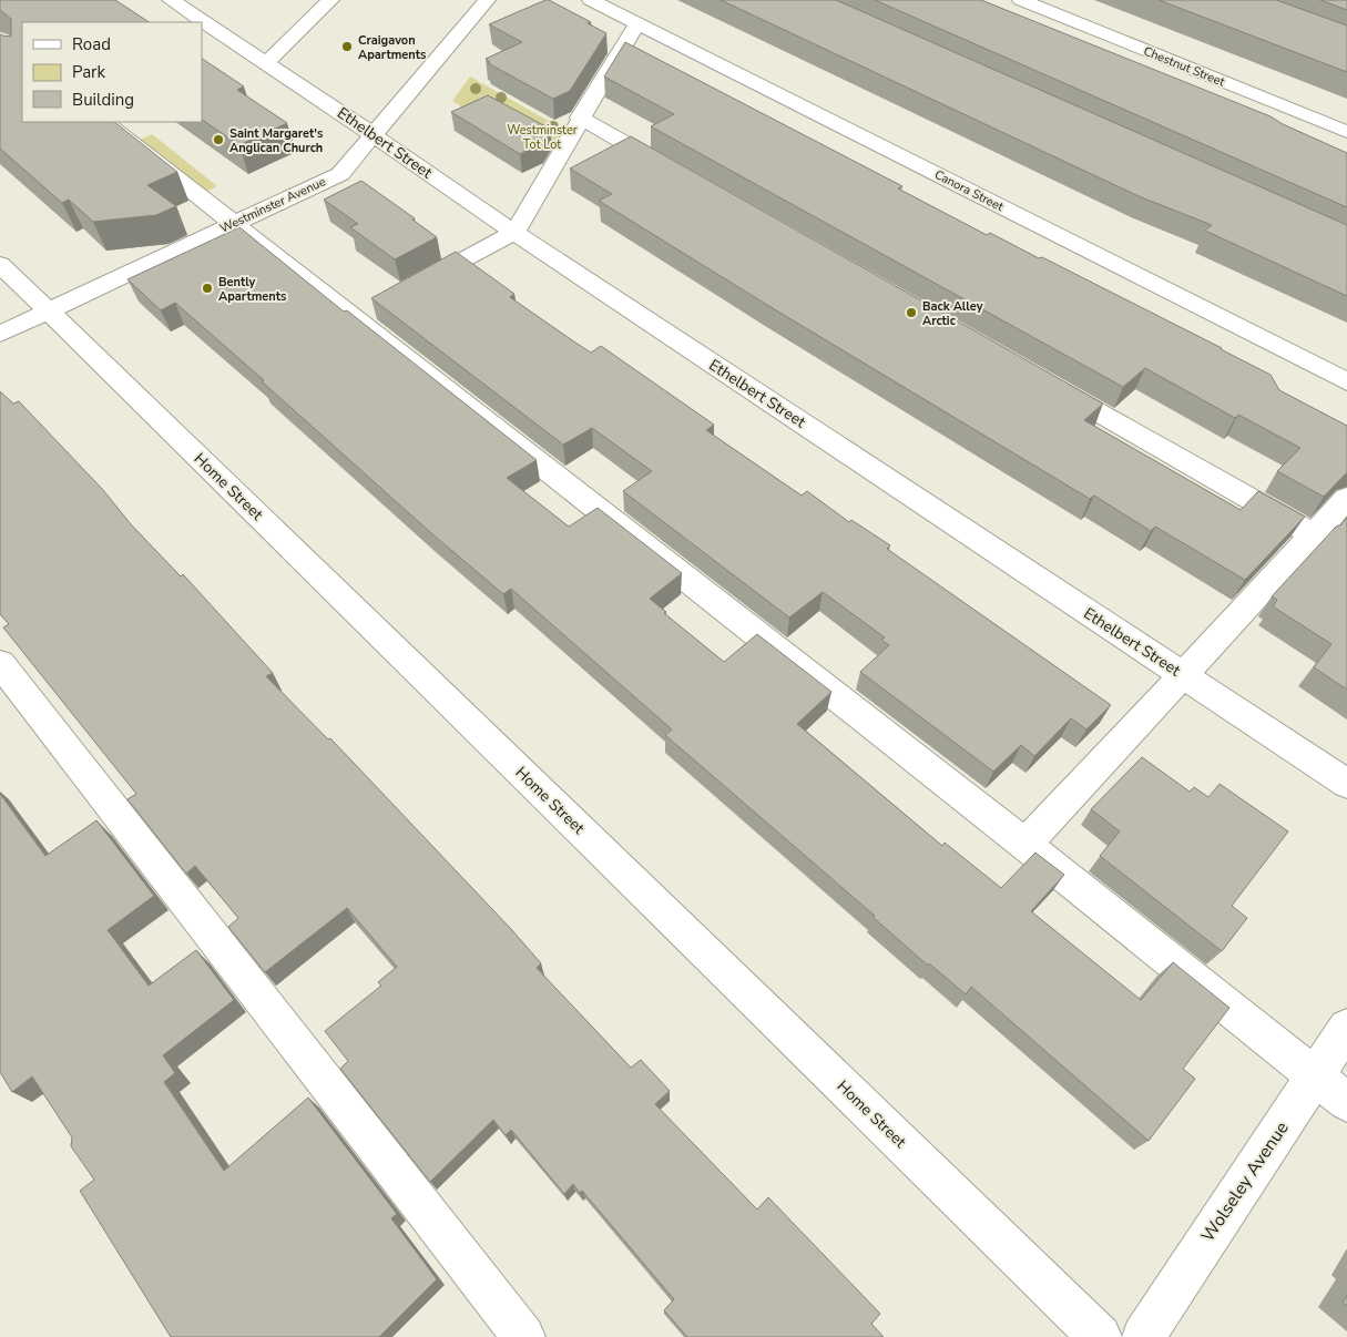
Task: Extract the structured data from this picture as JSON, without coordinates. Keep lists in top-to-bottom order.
{
  "streets": {
    "street": [
      "Chestnut Street",
      "Ethelbert Street",
      "Canora Street",
      "Westminster Avenue",
      "Home Street",
      "Wolseley Avenue"
    ]
  },
  "crossings": [
    ["Ethelbert Street", "Westminster Avenue"],
    ["Westminster Avenue", "Home Street"]
  ],
  "parks": ["Westminster Tot Lot"],
  "places": [
    "Craigavon Apartments",
    "Saint Margaret's Anglican Church",
    "Bently Apartments",
    "Back Alley Arctic"
  ],
  "legend": ["Road", "Park", "Building"]
}
